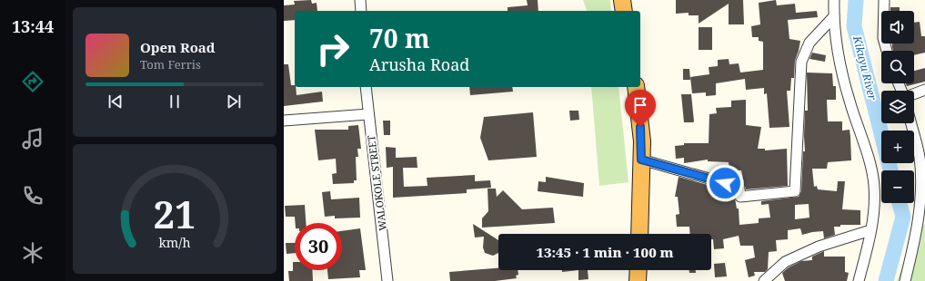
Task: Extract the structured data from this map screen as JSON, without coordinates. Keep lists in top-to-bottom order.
{
  "streets": {
    "street": ["WALOKOLE STREET"]
  },
  "water": ["Kikuyu River"],
  "page": {
    "tabs": "13:44",
    "map_buttons": ["+", "−"],
    "turn": ["70 m", "Arusha Road"],
    "song": ["Open Road", "Tom Ferris"],
    "limit": "30",
    "trip": "13:45 · 1 min · 100 m",
    "gauge": ["21", "km/h"]
  }
}
